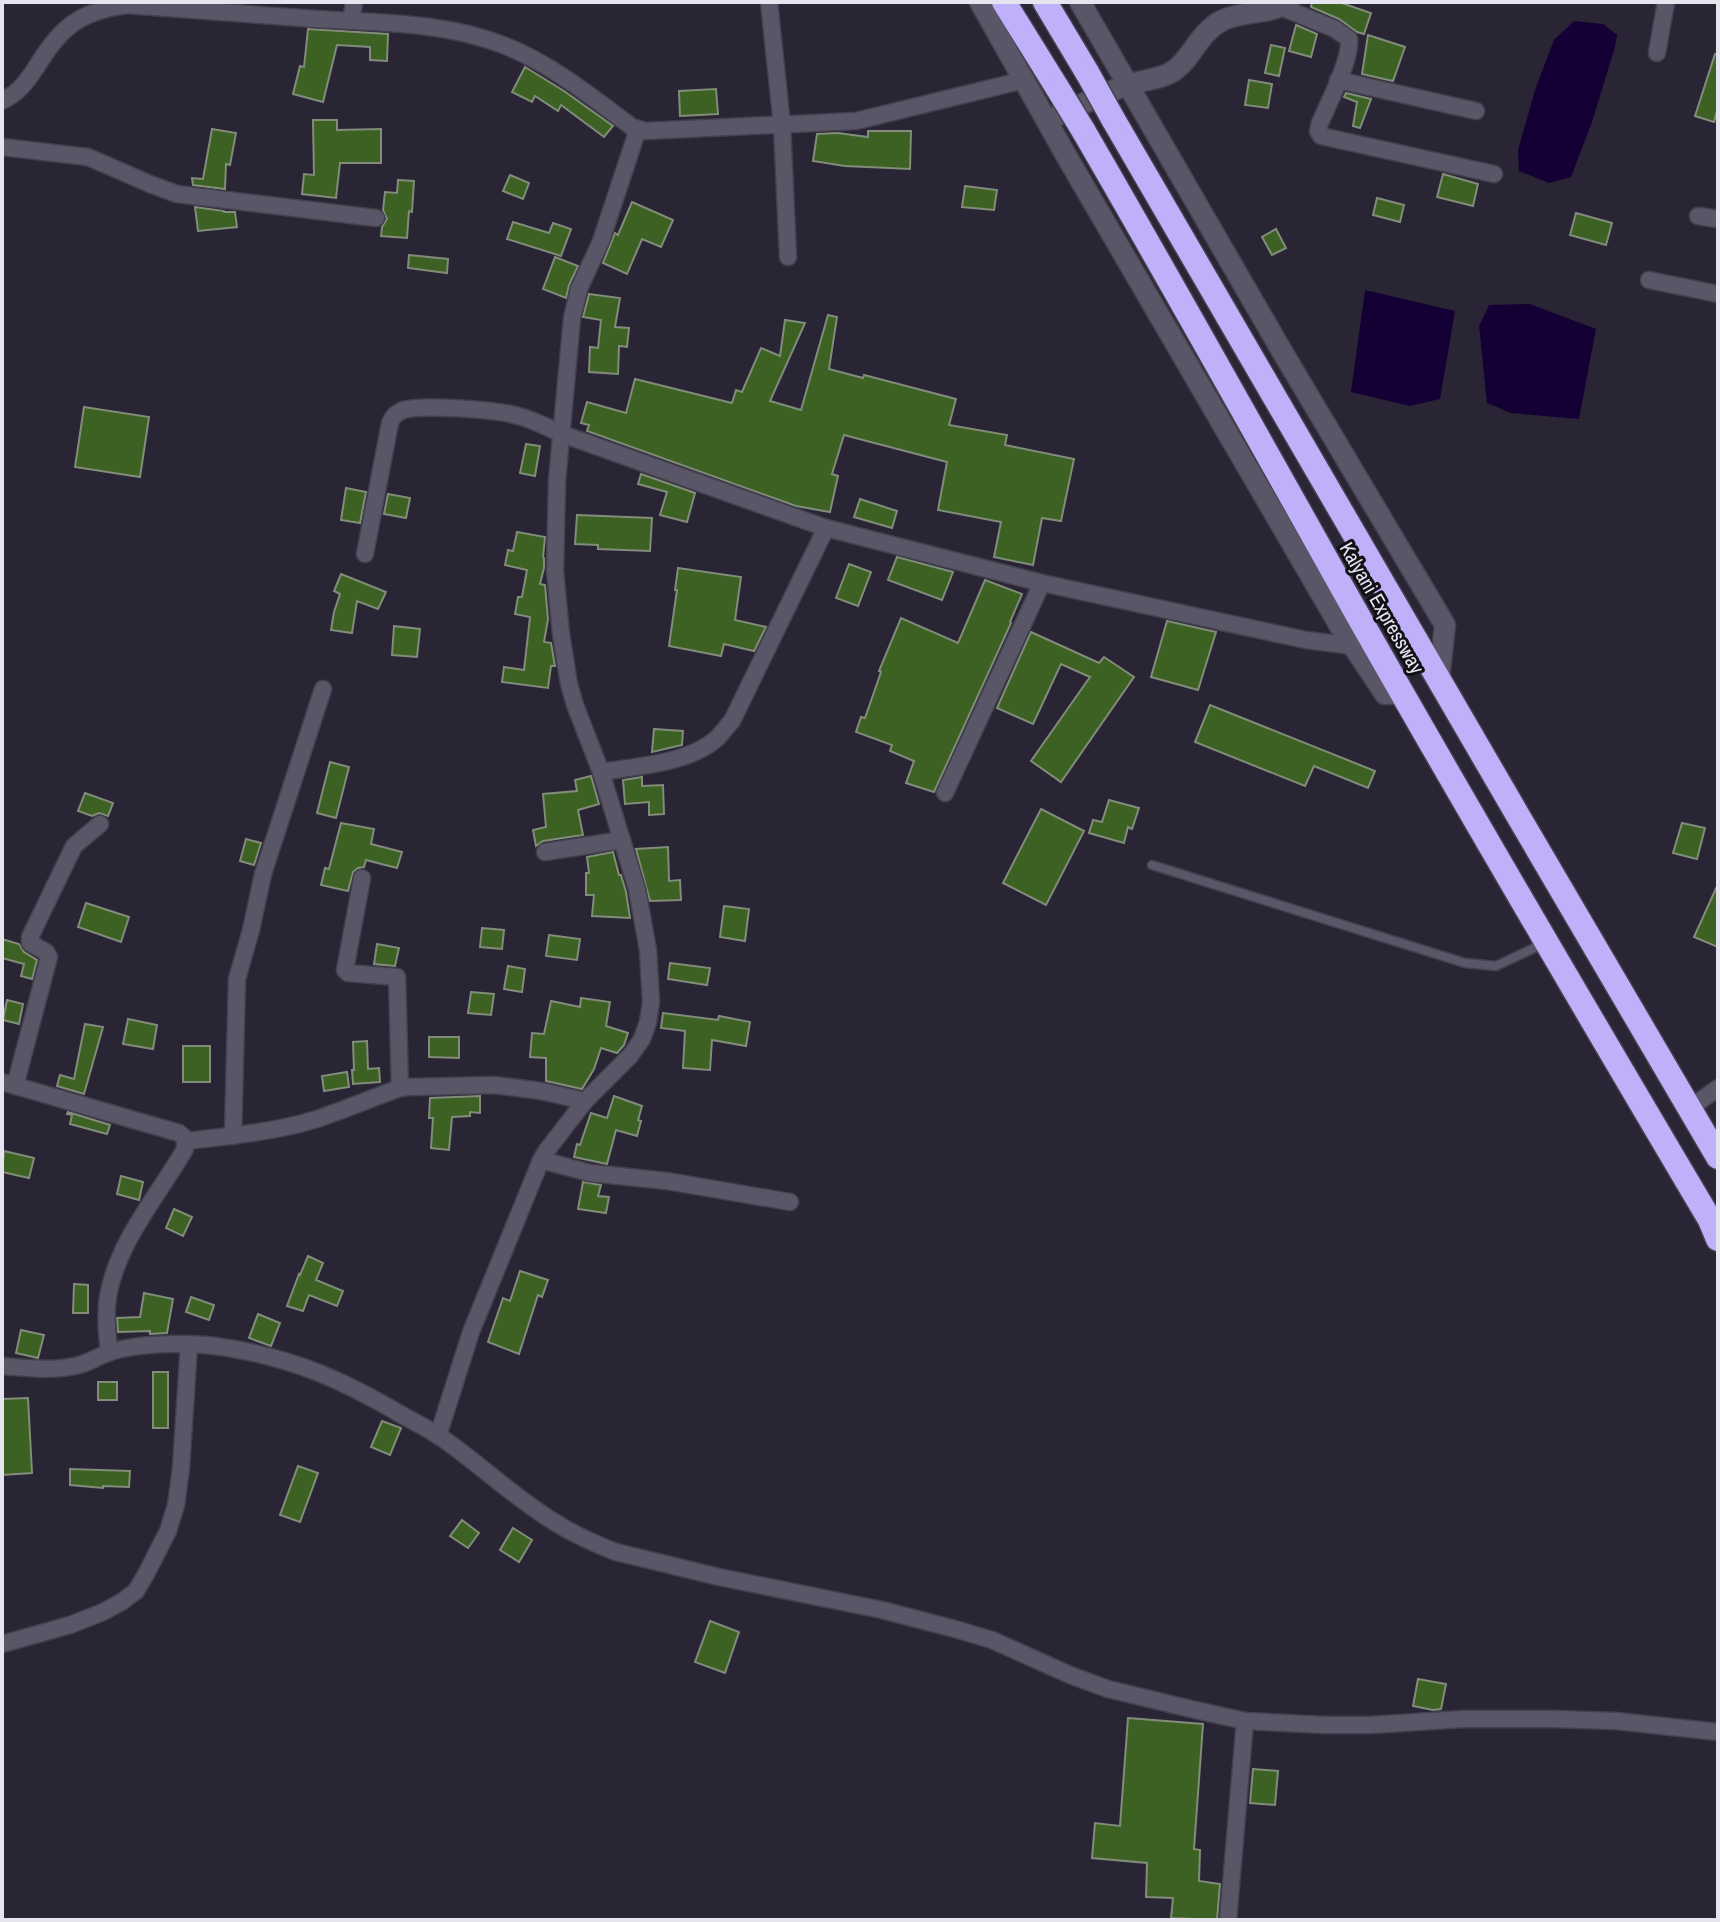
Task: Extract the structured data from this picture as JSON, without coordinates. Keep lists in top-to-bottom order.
{
  "streets": {
    "highway": ["Kalyani Expressway"]
  }
}
